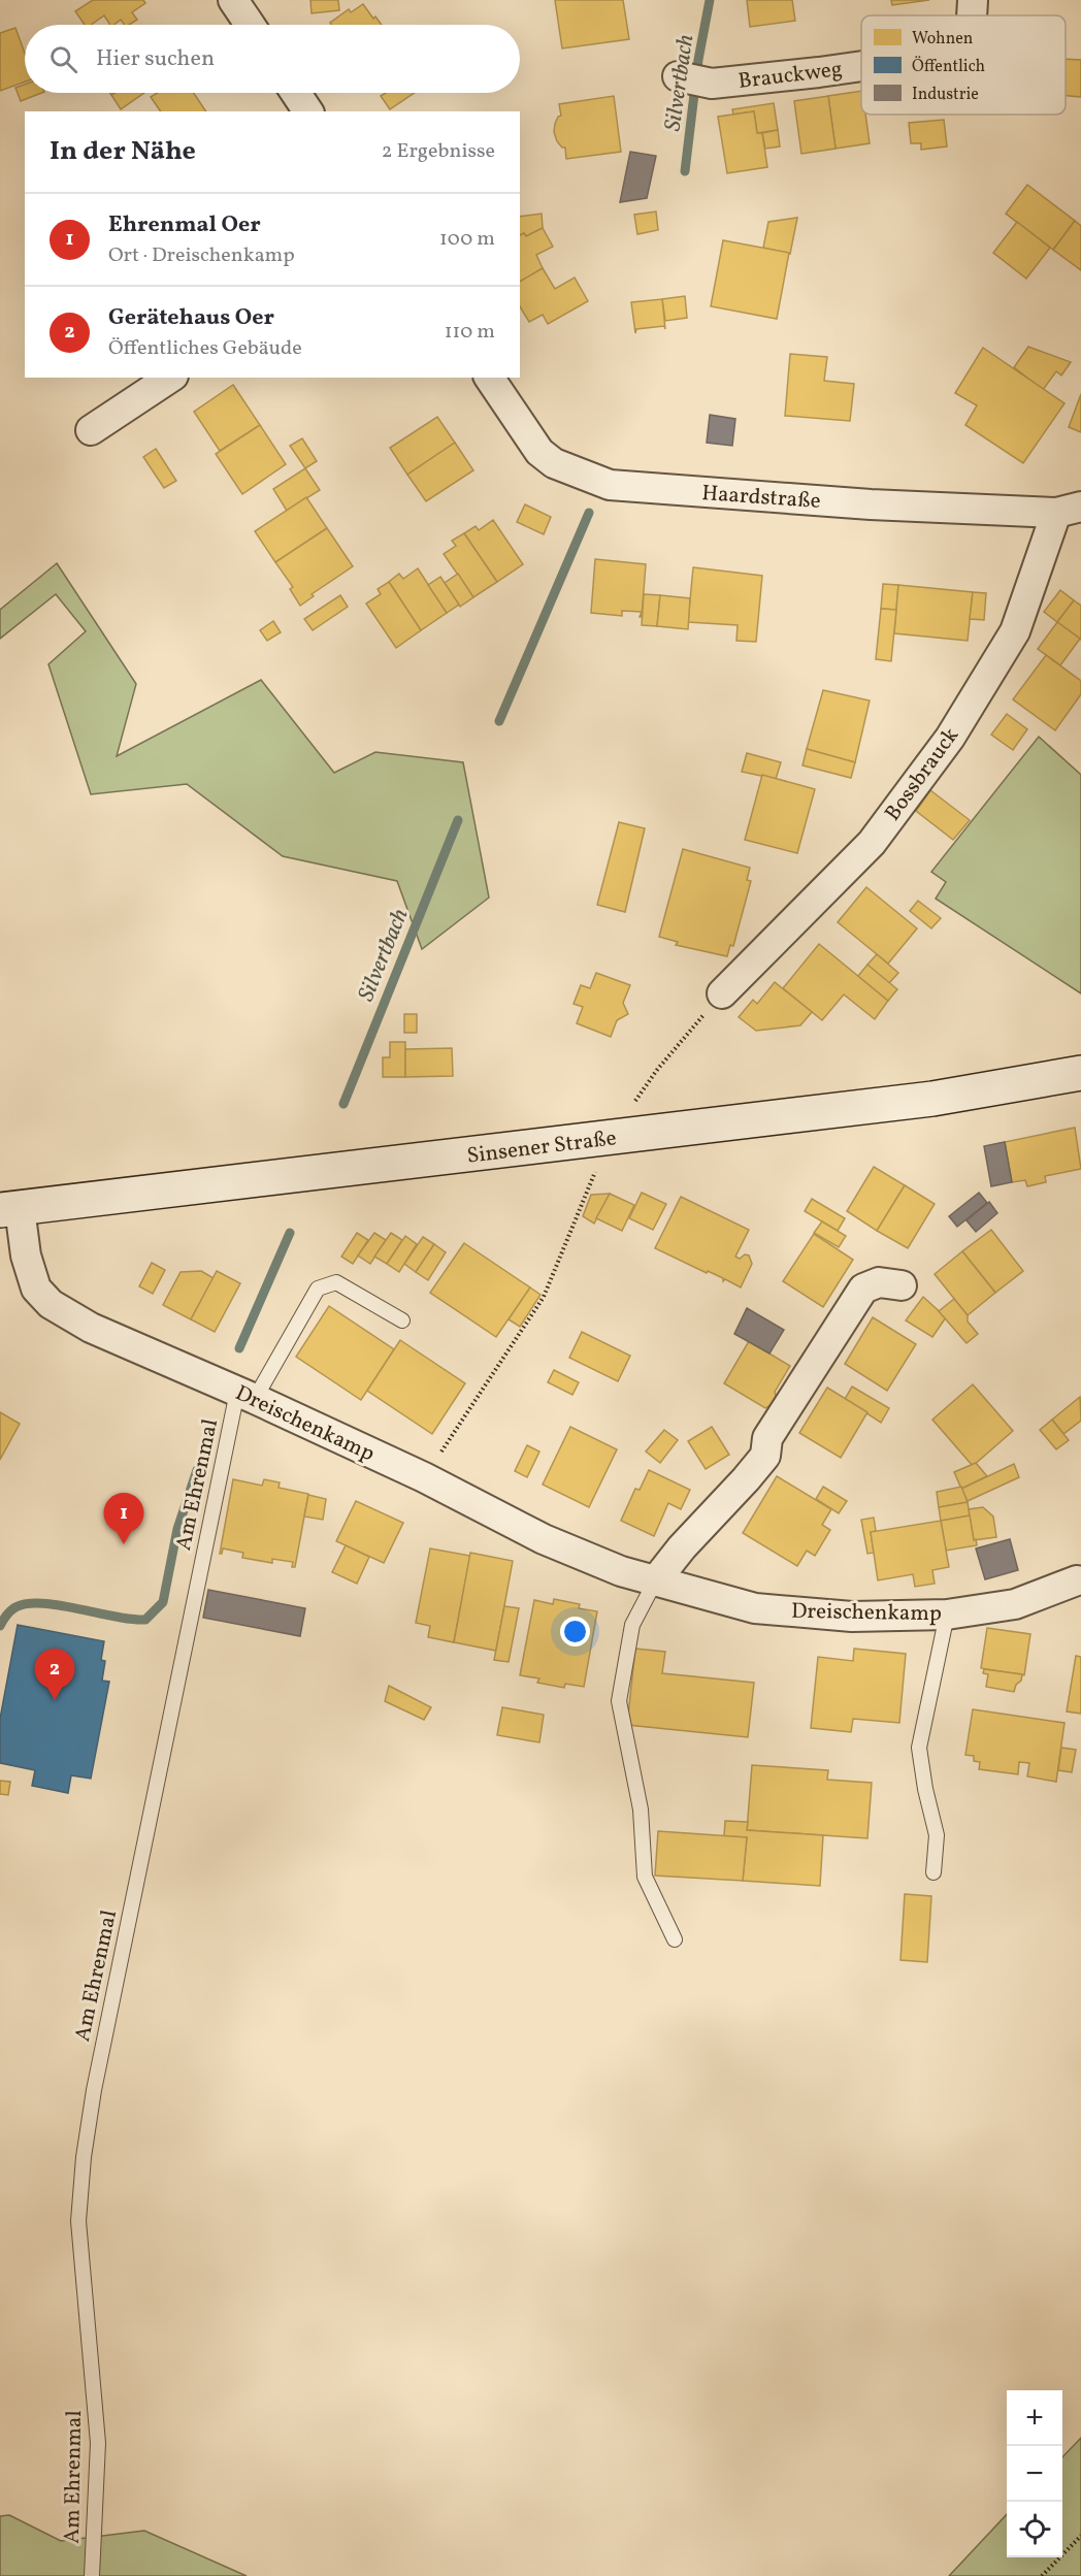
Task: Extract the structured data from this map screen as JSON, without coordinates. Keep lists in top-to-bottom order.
{
  "streets": {
    "main road": ["Sinsener Straße"],
    "street": [
      "Brauckweg",
      "Haardstraße",
      "Bossbrauck",
      "Dreischenkamp"
    ],
    "lane": ["Am Ehrenmal"]
  },
  "crossings": [
    ["Haardstraße", "Bossbrauck"],
    ["Sinsener Straße", "Dreischenkamp"],
    ["Dreischenkamp", "Am Ehrenmal"]
  ],
  "water": ["Silvertbach"],
  "legend": ["Wohnen", "Öffentlich", "Industrie"],
  "page": {
    "search": "Hier suchen",
    "heading": ["In der Nähe", "2 Ergebnisse"],
    "list": [
      {
        "mark": "1",
        "name": "Ehrenmal Oer",
        "note": "Ort · Dreischenkamp",
        "value": "100 m"
      },
      {
        "mark": "2",
        "name": "Gerätehaus Oer",
        "note": "Öffentliches Gebäude",
        "value": "110 m"
      }
    ],
    "pins": ["1", "2"],
    "map_buttons": ["+", "−"]
  }
}
